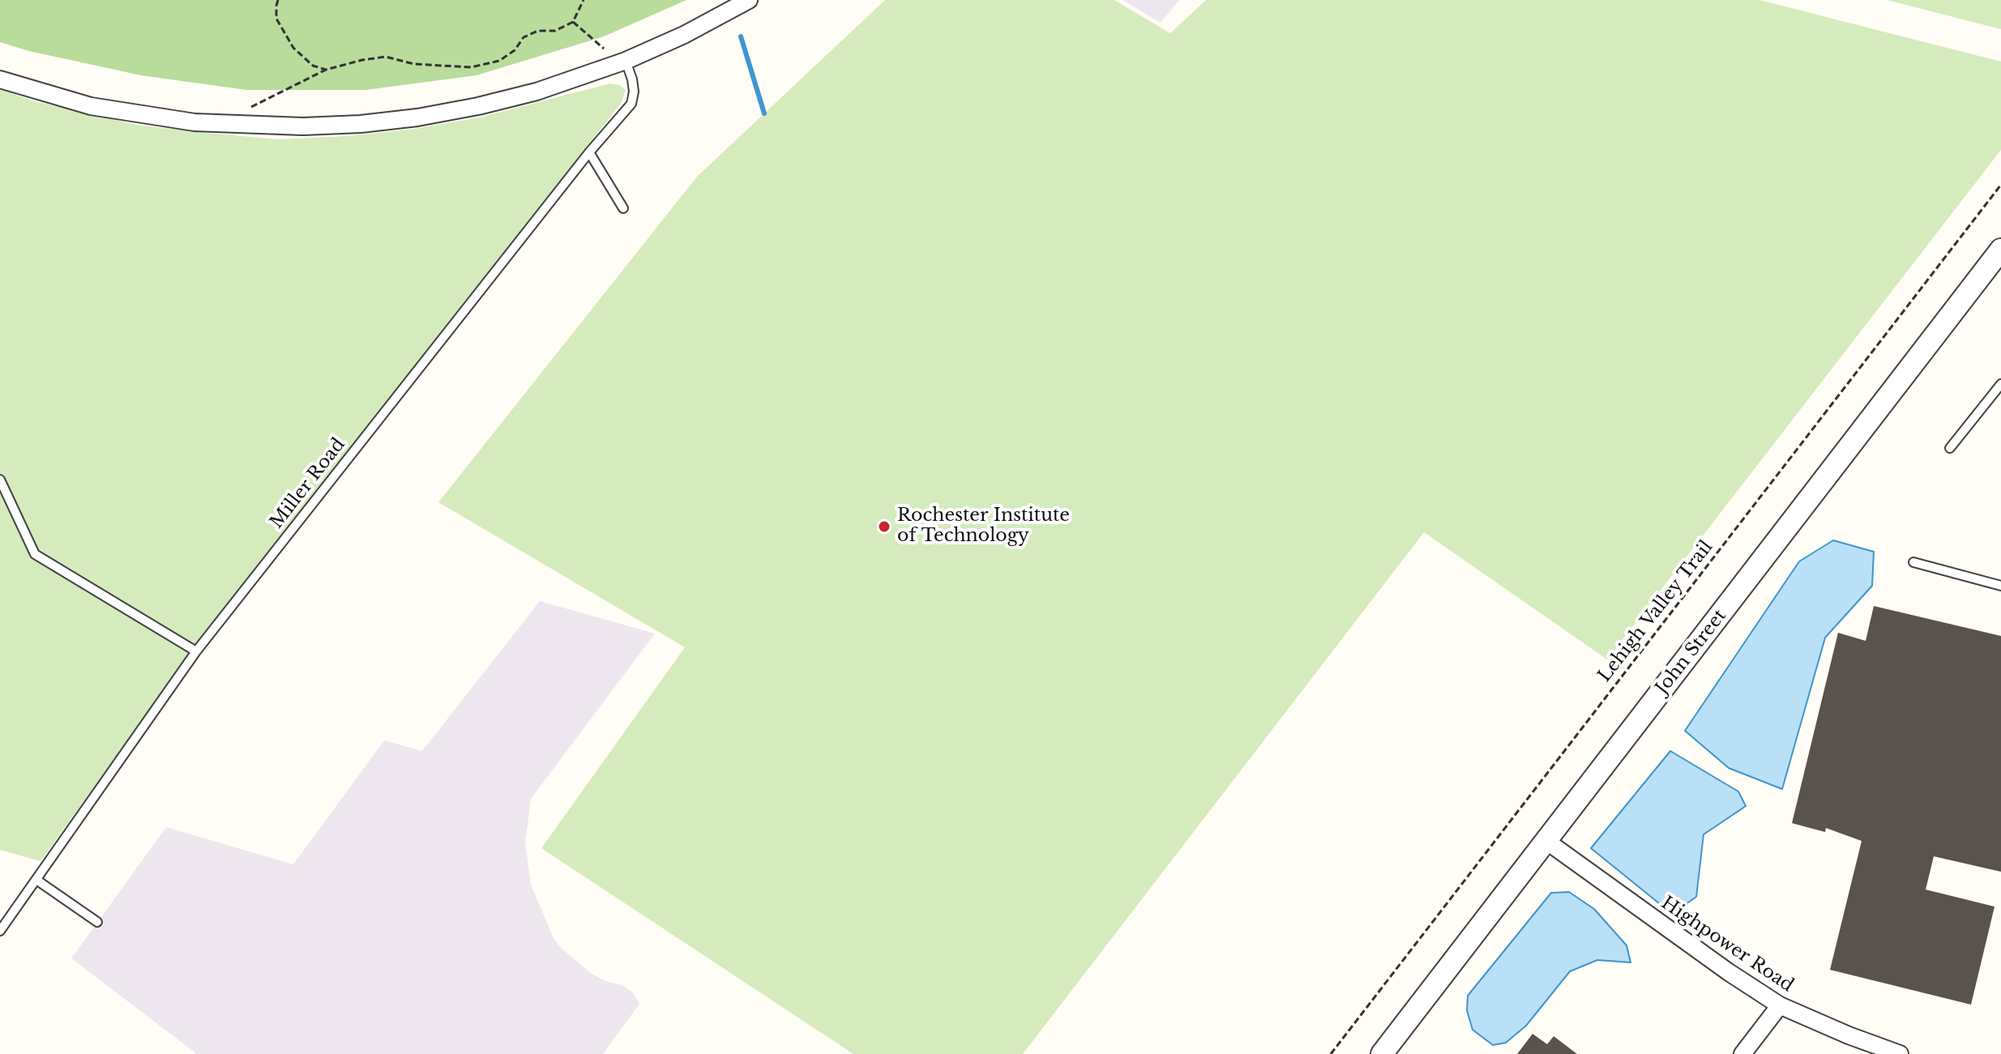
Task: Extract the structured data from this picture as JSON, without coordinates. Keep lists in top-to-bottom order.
{
  "streets": {
    "street": ["John Street", "Highpower Road"],
    "lane": ["Miller Road"],
    "path": ["Lehigh Valley Trail"]
  },
  "crossings": [
    ["John Street", "Highpower Road"]
  ],
  "places": ["Rochester Institute of Technology"]
}
